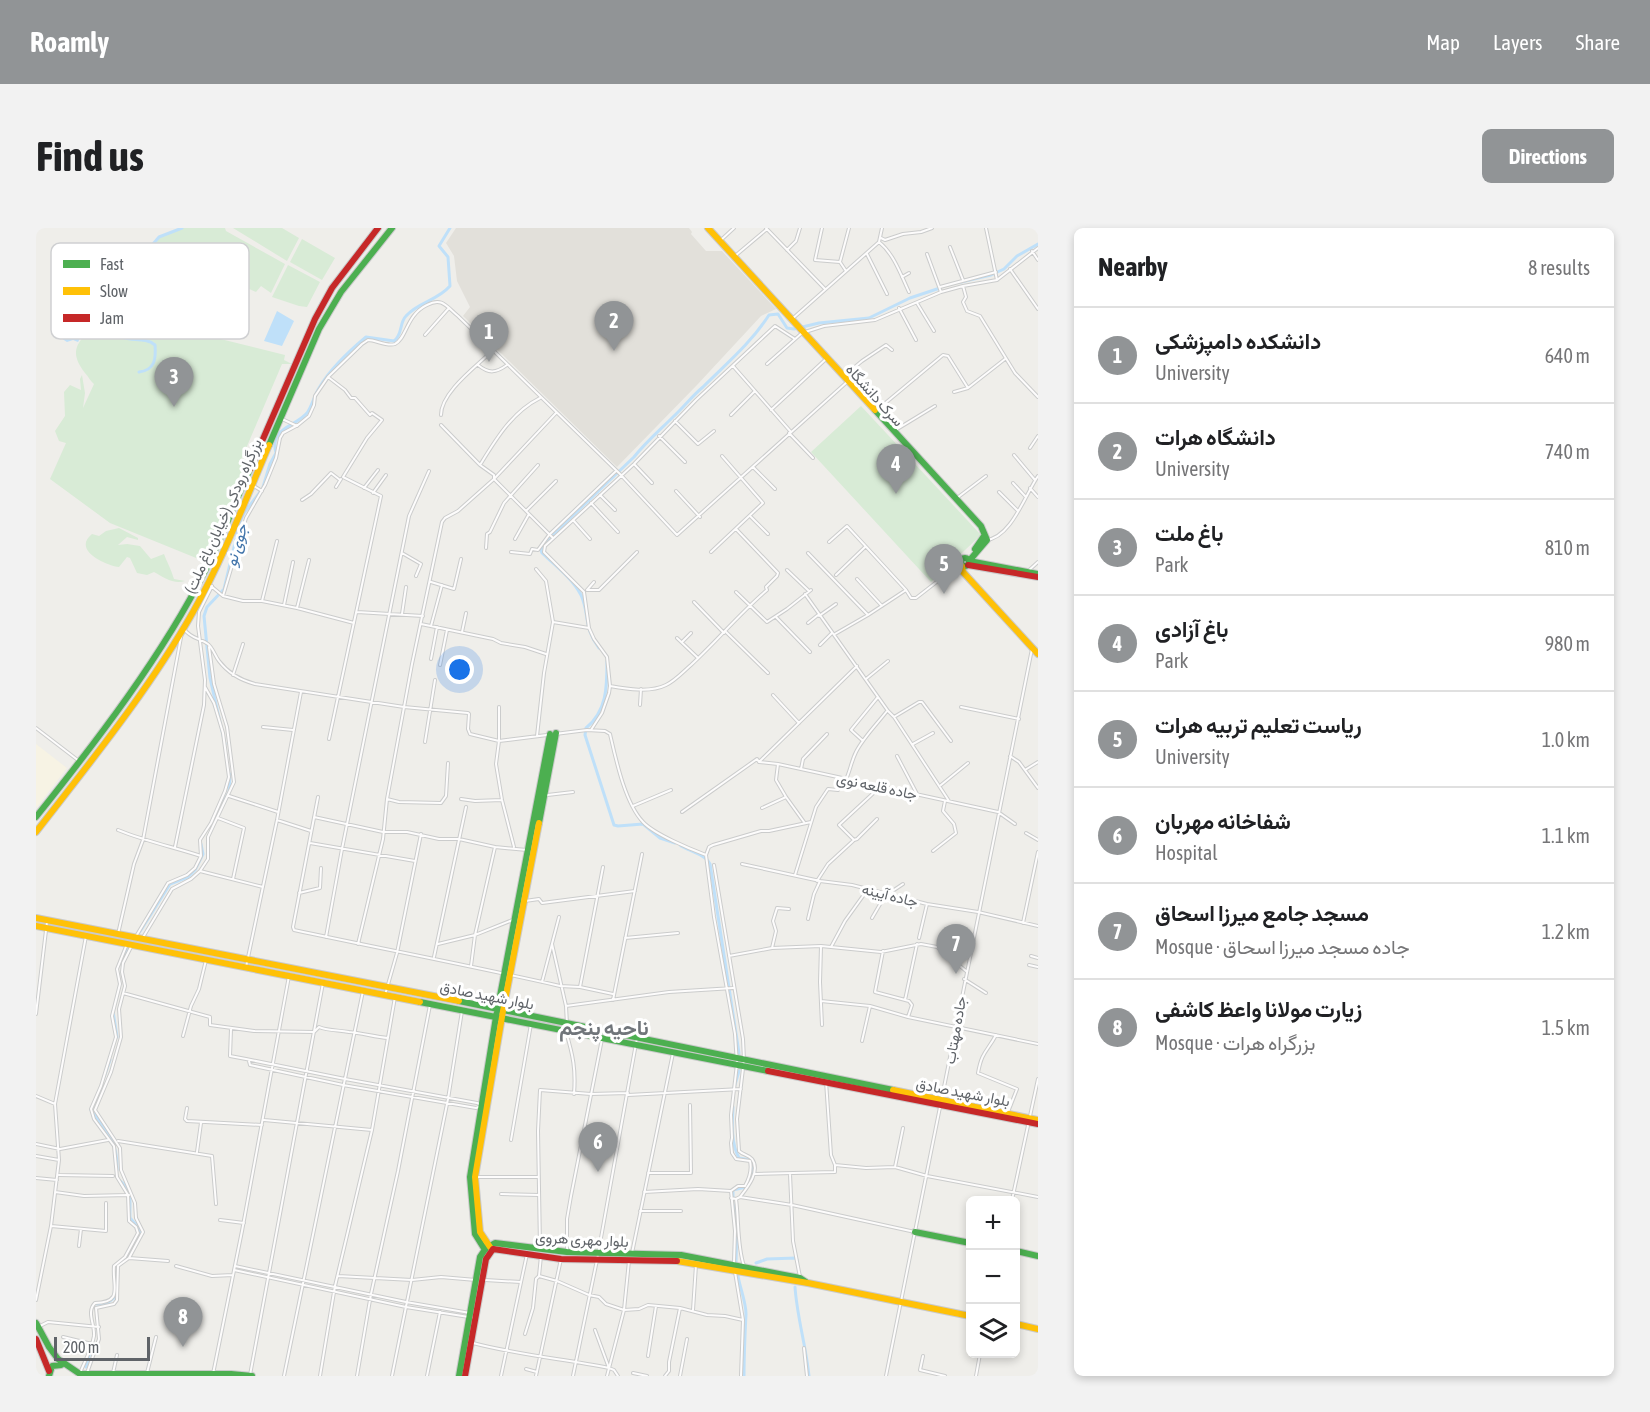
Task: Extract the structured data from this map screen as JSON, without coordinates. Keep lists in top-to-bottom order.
{
  "streets": {
    "main road": [
      "سرک دانشگاه",
      "بزرگراه رودکی (خیابان باغ ملت)",
      "بلوار شهید صادق",
      "بلوار مهری هروی"
    ],
    "street": ["جاده قلعه نوی", "جاده آیینه", "جاده مهتاب"]
  },
  "crossings": [
    ["جاده قلعه نوی", "جاده مهتاب"],
    ["جاده آیینه", "جاده مهتاب"],
    ["بلوار شهید صادق", "جاده مهتاب"],
    ["جاده مهتاب", "بلوار مهری هروی"]
  ],
  "districts": ["ناحیه پنجم"],
  "water": ["جوی نو"],
  "legend": ["Fast", "Slow", "Jam"],
  "scale_bar": "200 m",
  "page": {
    "header": "Roamly",
    "nav": ["Map", "Layers", "Share"],
    "buttons": "Directions",
    "title": "Find us",
    "heading": ["Nearby", "8 results"],
    "pins": [
      "2",
      "1",
      "3",
      "4",
      "5",
      "7",
      "6",
      "8"
    ],
    "list": [
      {
        "mark": "1",
        "name": "دانشکده دامپزشکی",
        "note": "University",
        "value": "640 m"
      },
      {
        "mark": "2",
        "name": "دانشگاه هرات",
        "note": "University",
        "value": "740 m"
      },
      {
        "mark": "3",
        "name": "باغ ملت",
        "note": "Park",
        "value": "810 m"
      },
      {
        "mark": "4",
        "name": "باغ آزادی",
        "note": "Park",
        "value": "980 m"
      },
      {
        "mark": "5",
        "name": "ریاست تعلیم تربیه هرات",
        "note": "University",
        "value": "1.0 km"
      },
      {
        "mark": "6",
        "name": "شفاخانه مهربان",
        "note": "Hospital",
        "value": "1.1 km"
      },
      {
        "mark": "7",
        "name": "مسجد جامع میرزا اسحاق",
        "note": "Mosque · جاده مسجد ميرزا اسحاق",
        "value": "1.2 km"
      },
      {
        "mark": "8",
        "name": "زیارت مولانا واعظ کاشفی",
        "note": "Mosque · بزرگراه هرات",
        "value": "1.5 km"
      }
    ],
    "map_buttons": ["+", "−"],
    "scale": "200 m"
  }
}
